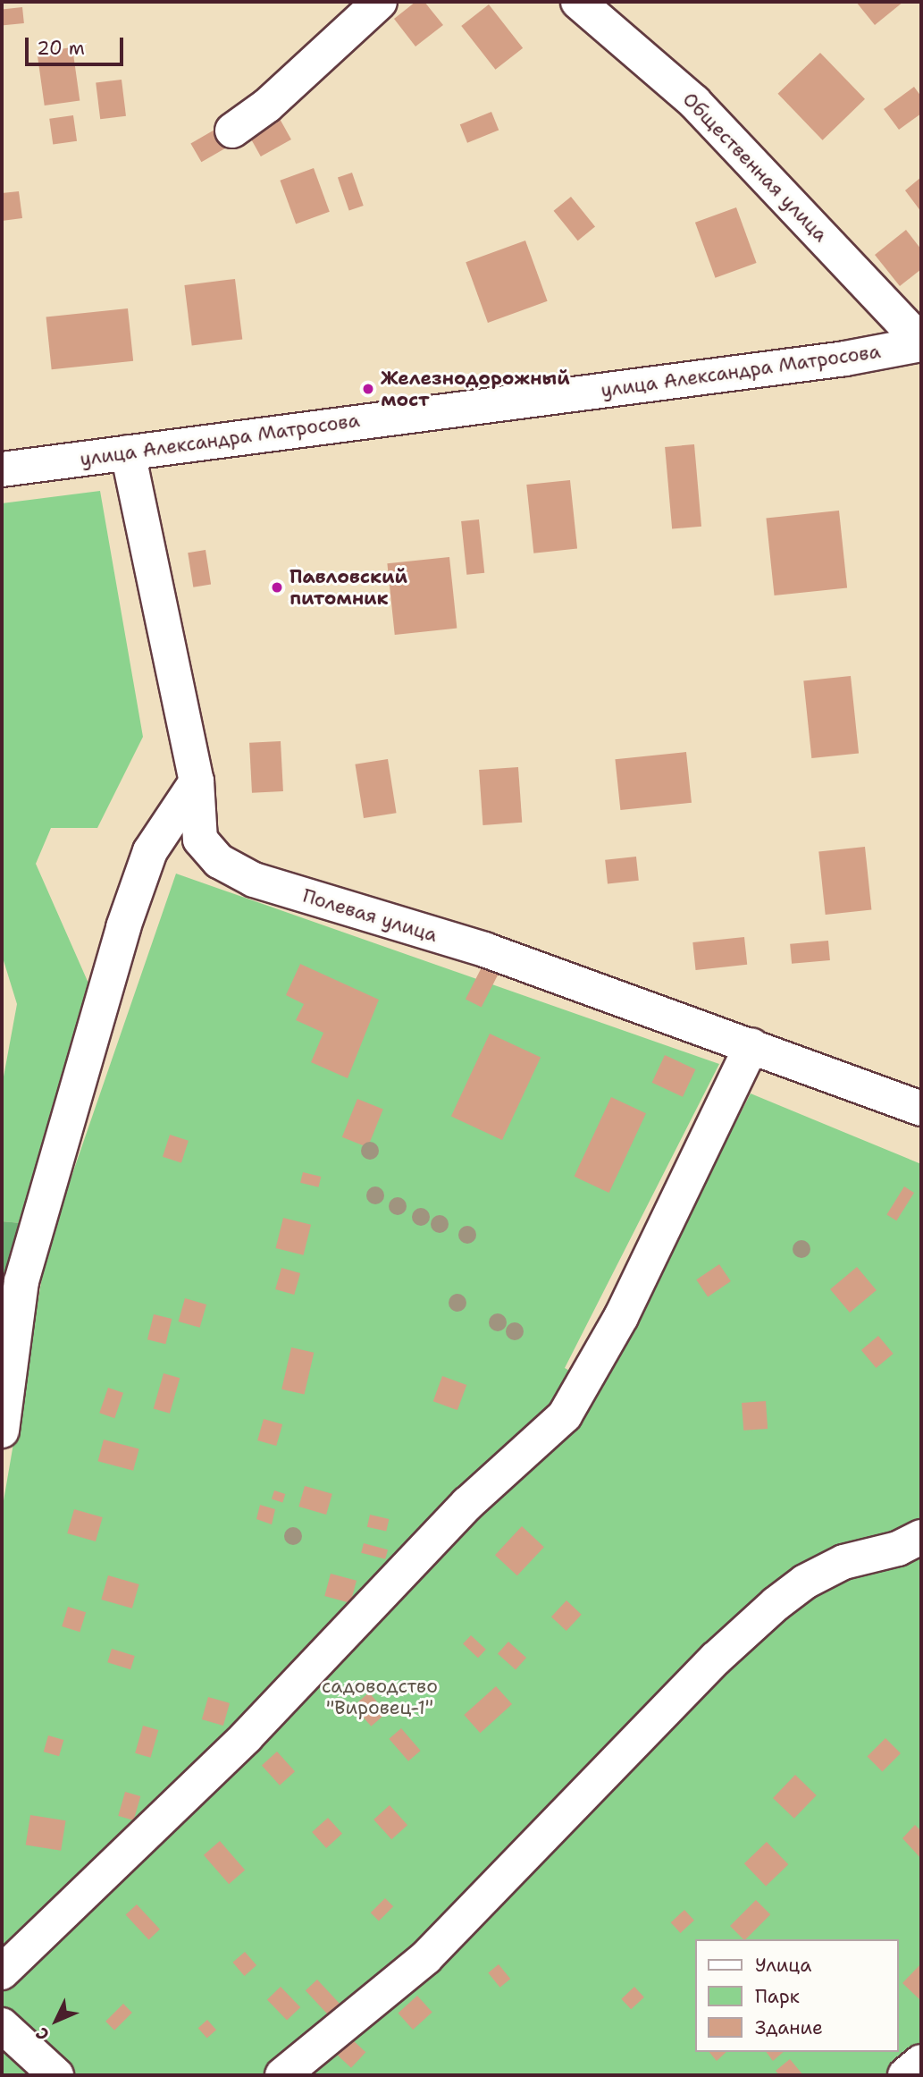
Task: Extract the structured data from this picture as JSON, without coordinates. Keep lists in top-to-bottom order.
{
  "streets": {
    "street": ["Общественная улица", "улица Александра Матросова", "Полевая улица"]
  },
  "crossings": [
    ["Общественная улица", "улица Александра Матросова"],
    ["улица Александра Матросова", "Полевая улица"]
  ],
  "parks": ["садоводство \"Вировец-1\""],
  "places": ["Железнодорожный мост", "Павловский питомник"],
  "legend": ["Улица", "Парк", "Здание"],
  "scale_bar": "20 m",
  "north": "bottom left"
}
